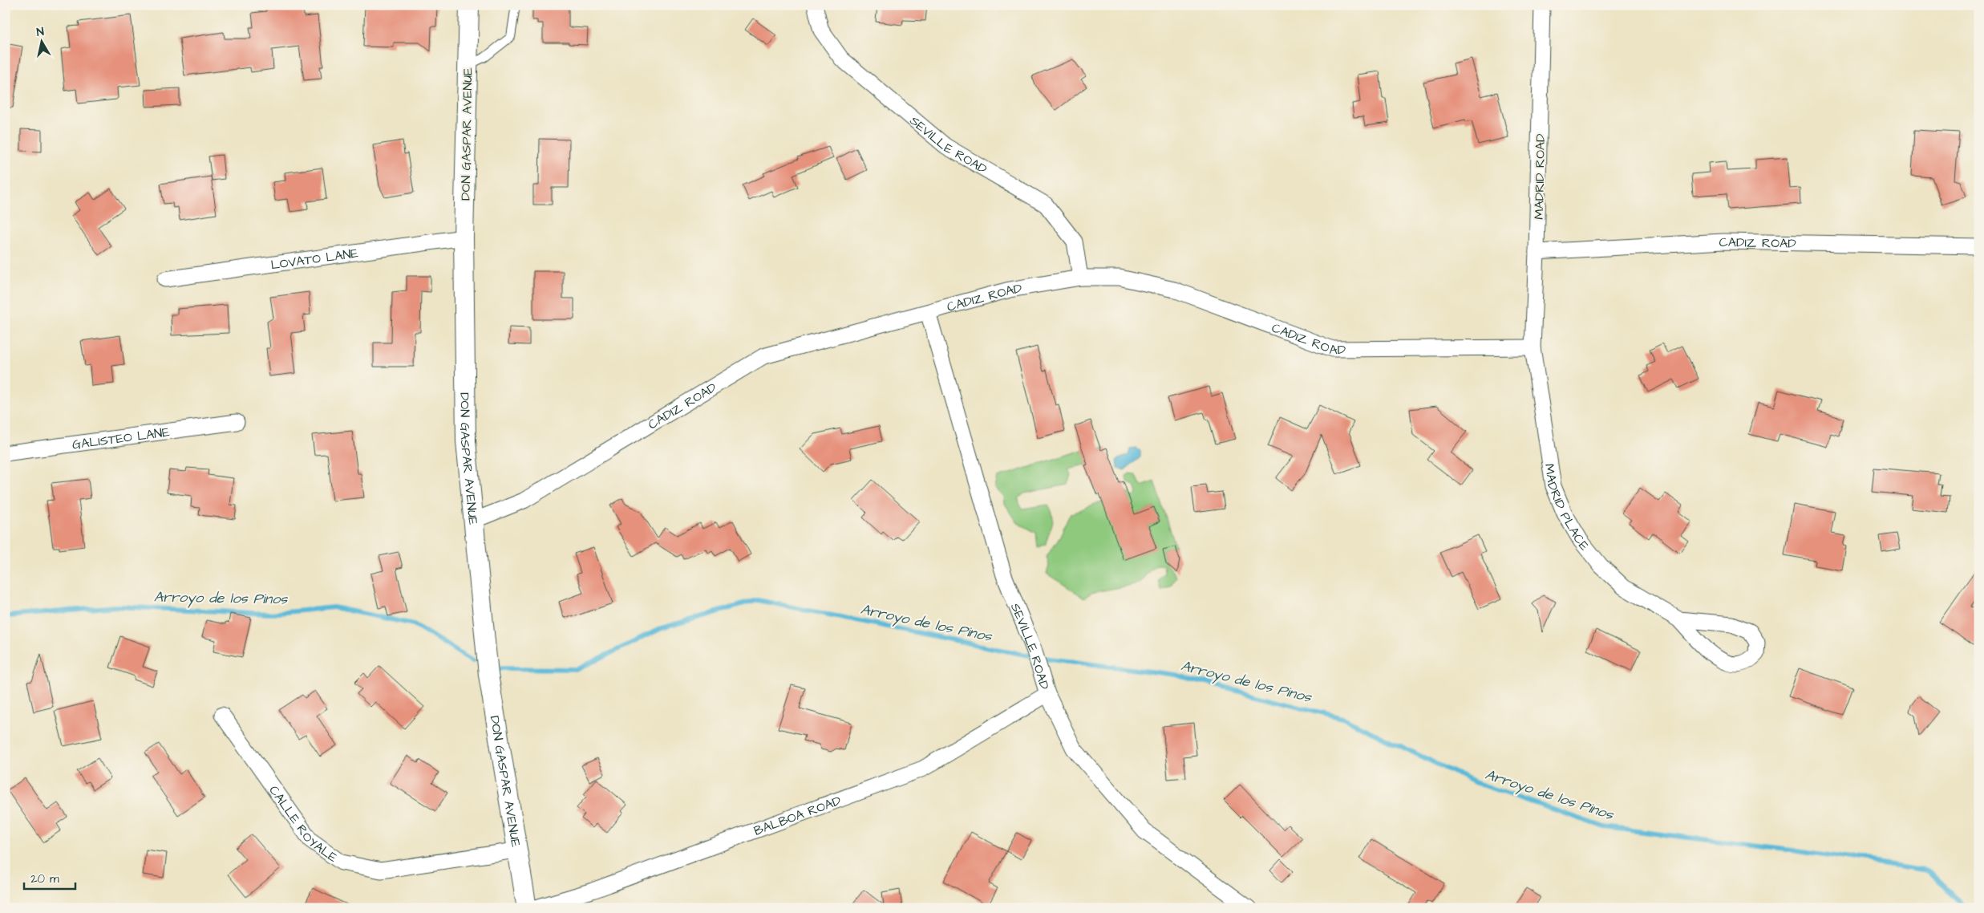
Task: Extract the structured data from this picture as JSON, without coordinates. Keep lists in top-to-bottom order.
{
  "streets": {
    "street": [
      "DON GASPAR AVENUE",
      "SEVILLE ROAD",
      "MADRID ROAD",
      "CADIZ ROAD",
      "LOVATO LANE",
      "GALISTEO LANE",
      "MADRID PLACE",
      "BALBOA ROAD",
      "CALLE ROYALE"
    ]
  },
  "crossings": [
    ["DON GASPAR AVENUE", "CADIZ ROAD"],
    ["DON GASPAR AVENUE", "LOVATO LANE"],
    ["DON GASPAR AVENUE", "CALLE ROYALE"],
    ["SEVILLE ROAD", "CADIZ ROAD"],
    ["SEVILLE ROAD", "BALBOA ROAD"],
    ["MADRID ROAD", "CADIZ ROAD"],
    ["MADRID ROAD", "MADRID PLACE"],
    ["CADIZ ROAD", "MADRID PLACE"]
  ],
  "water": ["Arroyo de los Pinos"],
  "scale_bar": "20 m",
  "north": "top"
}
